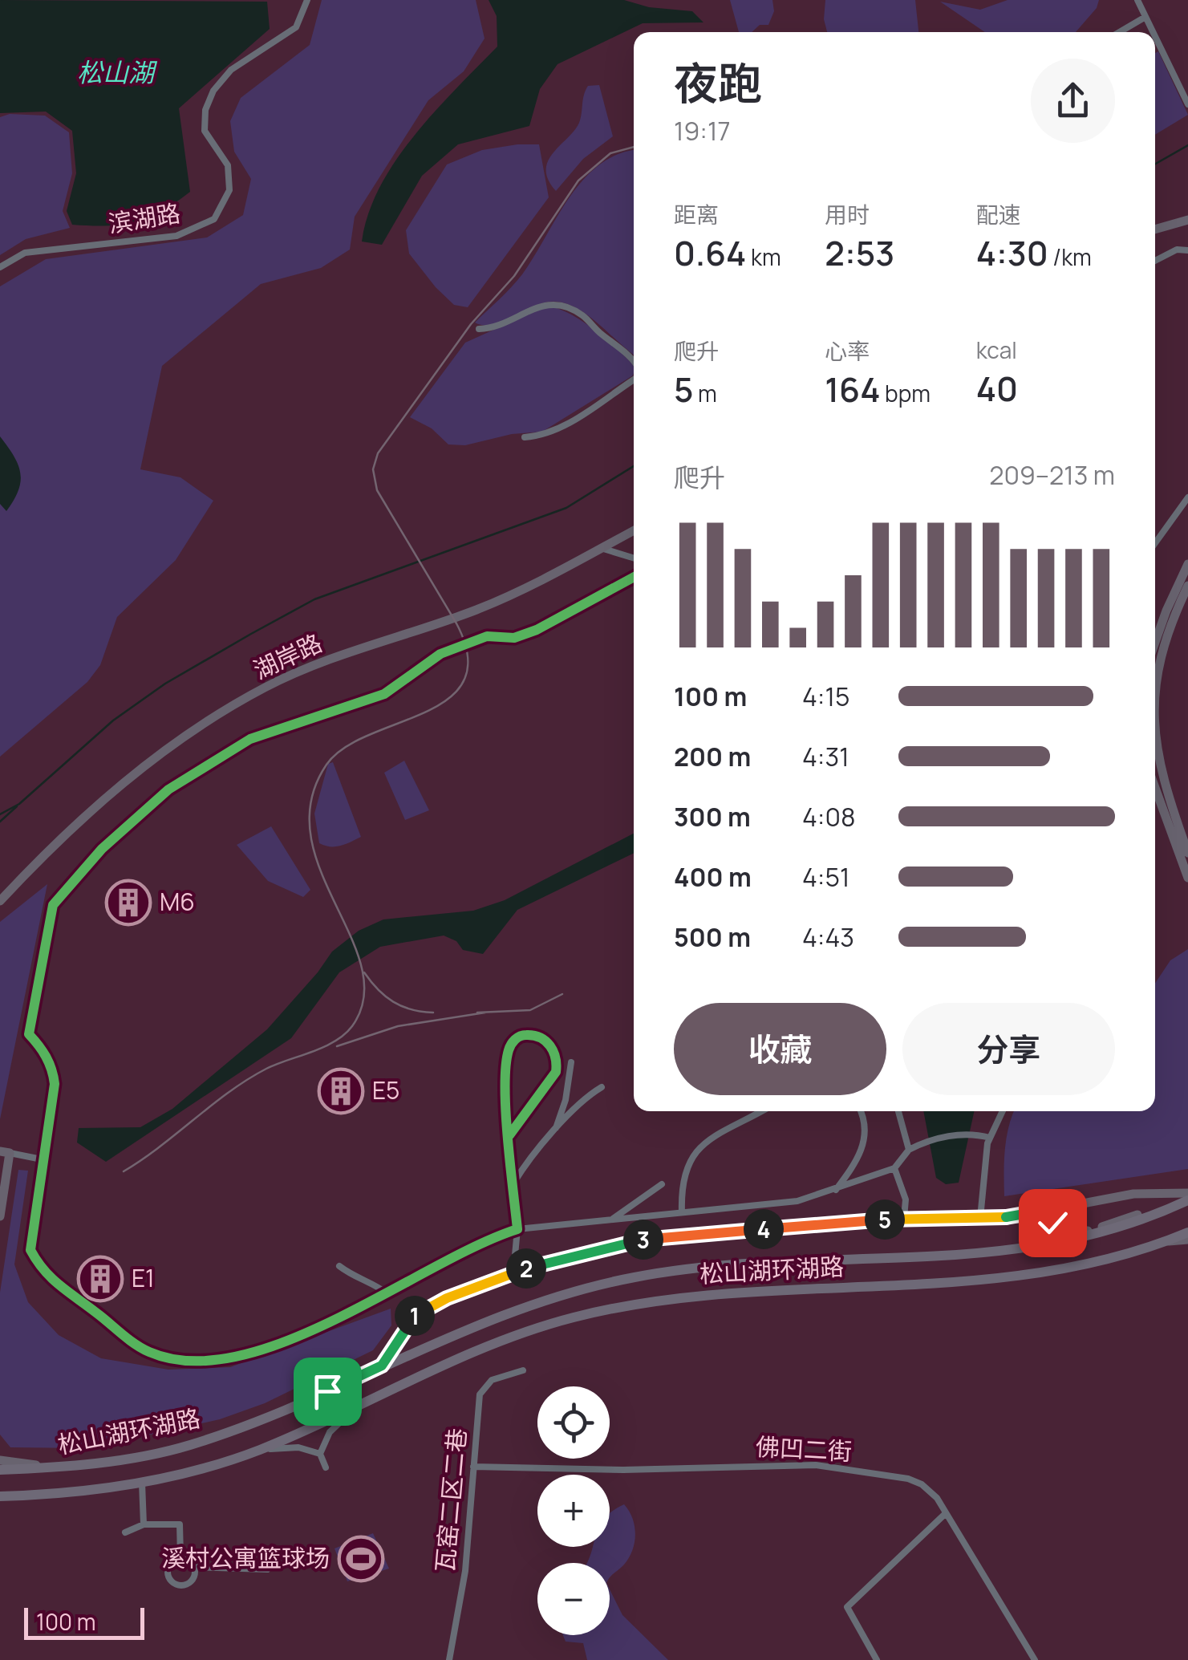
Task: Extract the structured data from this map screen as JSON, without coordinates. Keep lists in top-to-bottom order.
{
  "streets": {
    "main road": ["松山湖环湖路"],
    "street": [
      "滨湖路",
      "湖岸路",
      "佛凹二街",
      "瓦窑二区二巷"
    ]
  },
  "crossings": [
    ["佛凹二街", "瓦窑二区二巷"]
  ],
  "water": ["松山湖"],
  "places": {
    "building": ["M6", "E5", "E1"],
    "sports": ["溪村公寓篮球场"]
  },
  "scale_bar": "100 m",
  "page": {
    "heading": ["夜跑", "19:17"],
    "stats": [
      ["距离", "0.64 km"],
      ["用时", "2:53"],
      ["配速", "4:30 /km"],
      ["爬升", "5 m"],
      ["心率", "164 bpm"],
      ["kcal", "40"]
    ],
    "chart": ["爬升", "209–213 m"],
    "list": [
      {
        "name": "100 m",
        "note": "4:15"
      },
      {
        "name": "200 m",
        "note": "4:31"
      },
      {
        "name": "300 m",
        "note": "4:08"
      },
      {
        "name": "400 m",
        "note": "4:51"
      },
      {
        "name": "500 m",
        "note": "4:43"
      }
    ],
    "buttons": ["收藏", "分享"],
    "pins": [
      "5",
      "4",
      "3",
      "2",
      "1"
    ],
    "map_buttons": ["+", "−"],
    "scale": "100 m"
  }
}
